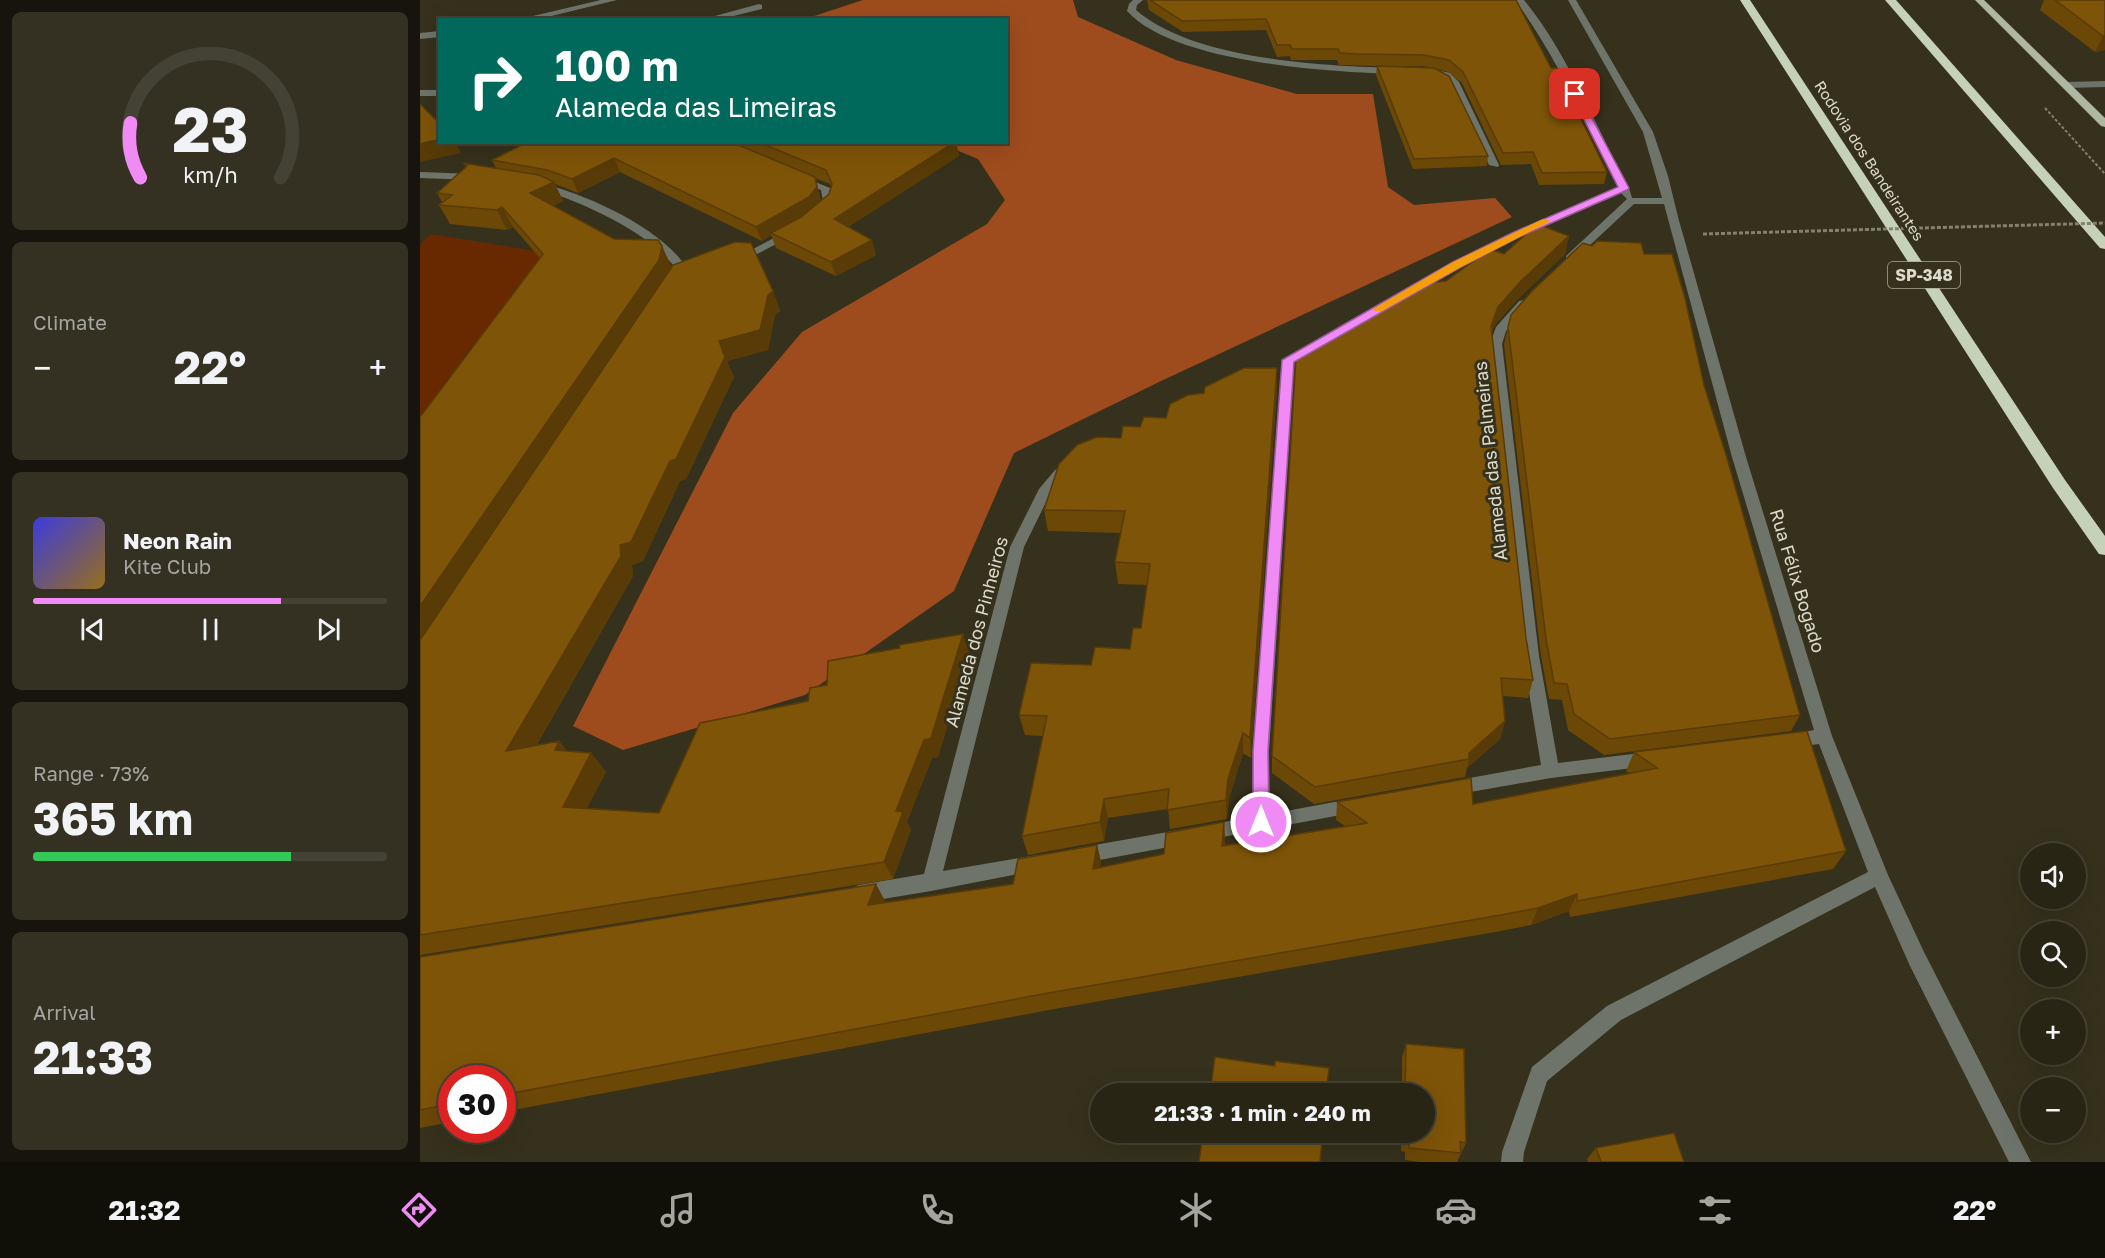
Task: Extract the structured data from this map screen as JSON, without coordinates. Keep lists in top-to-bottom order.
{
  "streets": {
    "highway": ["Rodovia dos Bandeirantes", "SP-348"],
    "street": ["Alameda das Palmeiras", "Rua Félix Bogado", "Alameda dos Pinheiros"]
  },
  "page": {
    "turn": ["100 m", "Alameda das Limeiras"],
    "tile": [
      "Climate",
      ["Range · 73%", "365 km"],
      ["Arrival", "21:33"]
    ],
    "heat": ["−", "22°", "+"],
    "song": ["Neon Rain", "Kite Club"],
    "map_buttons": ["+", "−"],
    "limit": "30",
    "trip": "21:33 · 1 min · 240 m",
    "tabs": ["21:32", "22°"],
    "gauge": ["23", "km/h"]
  }
}
